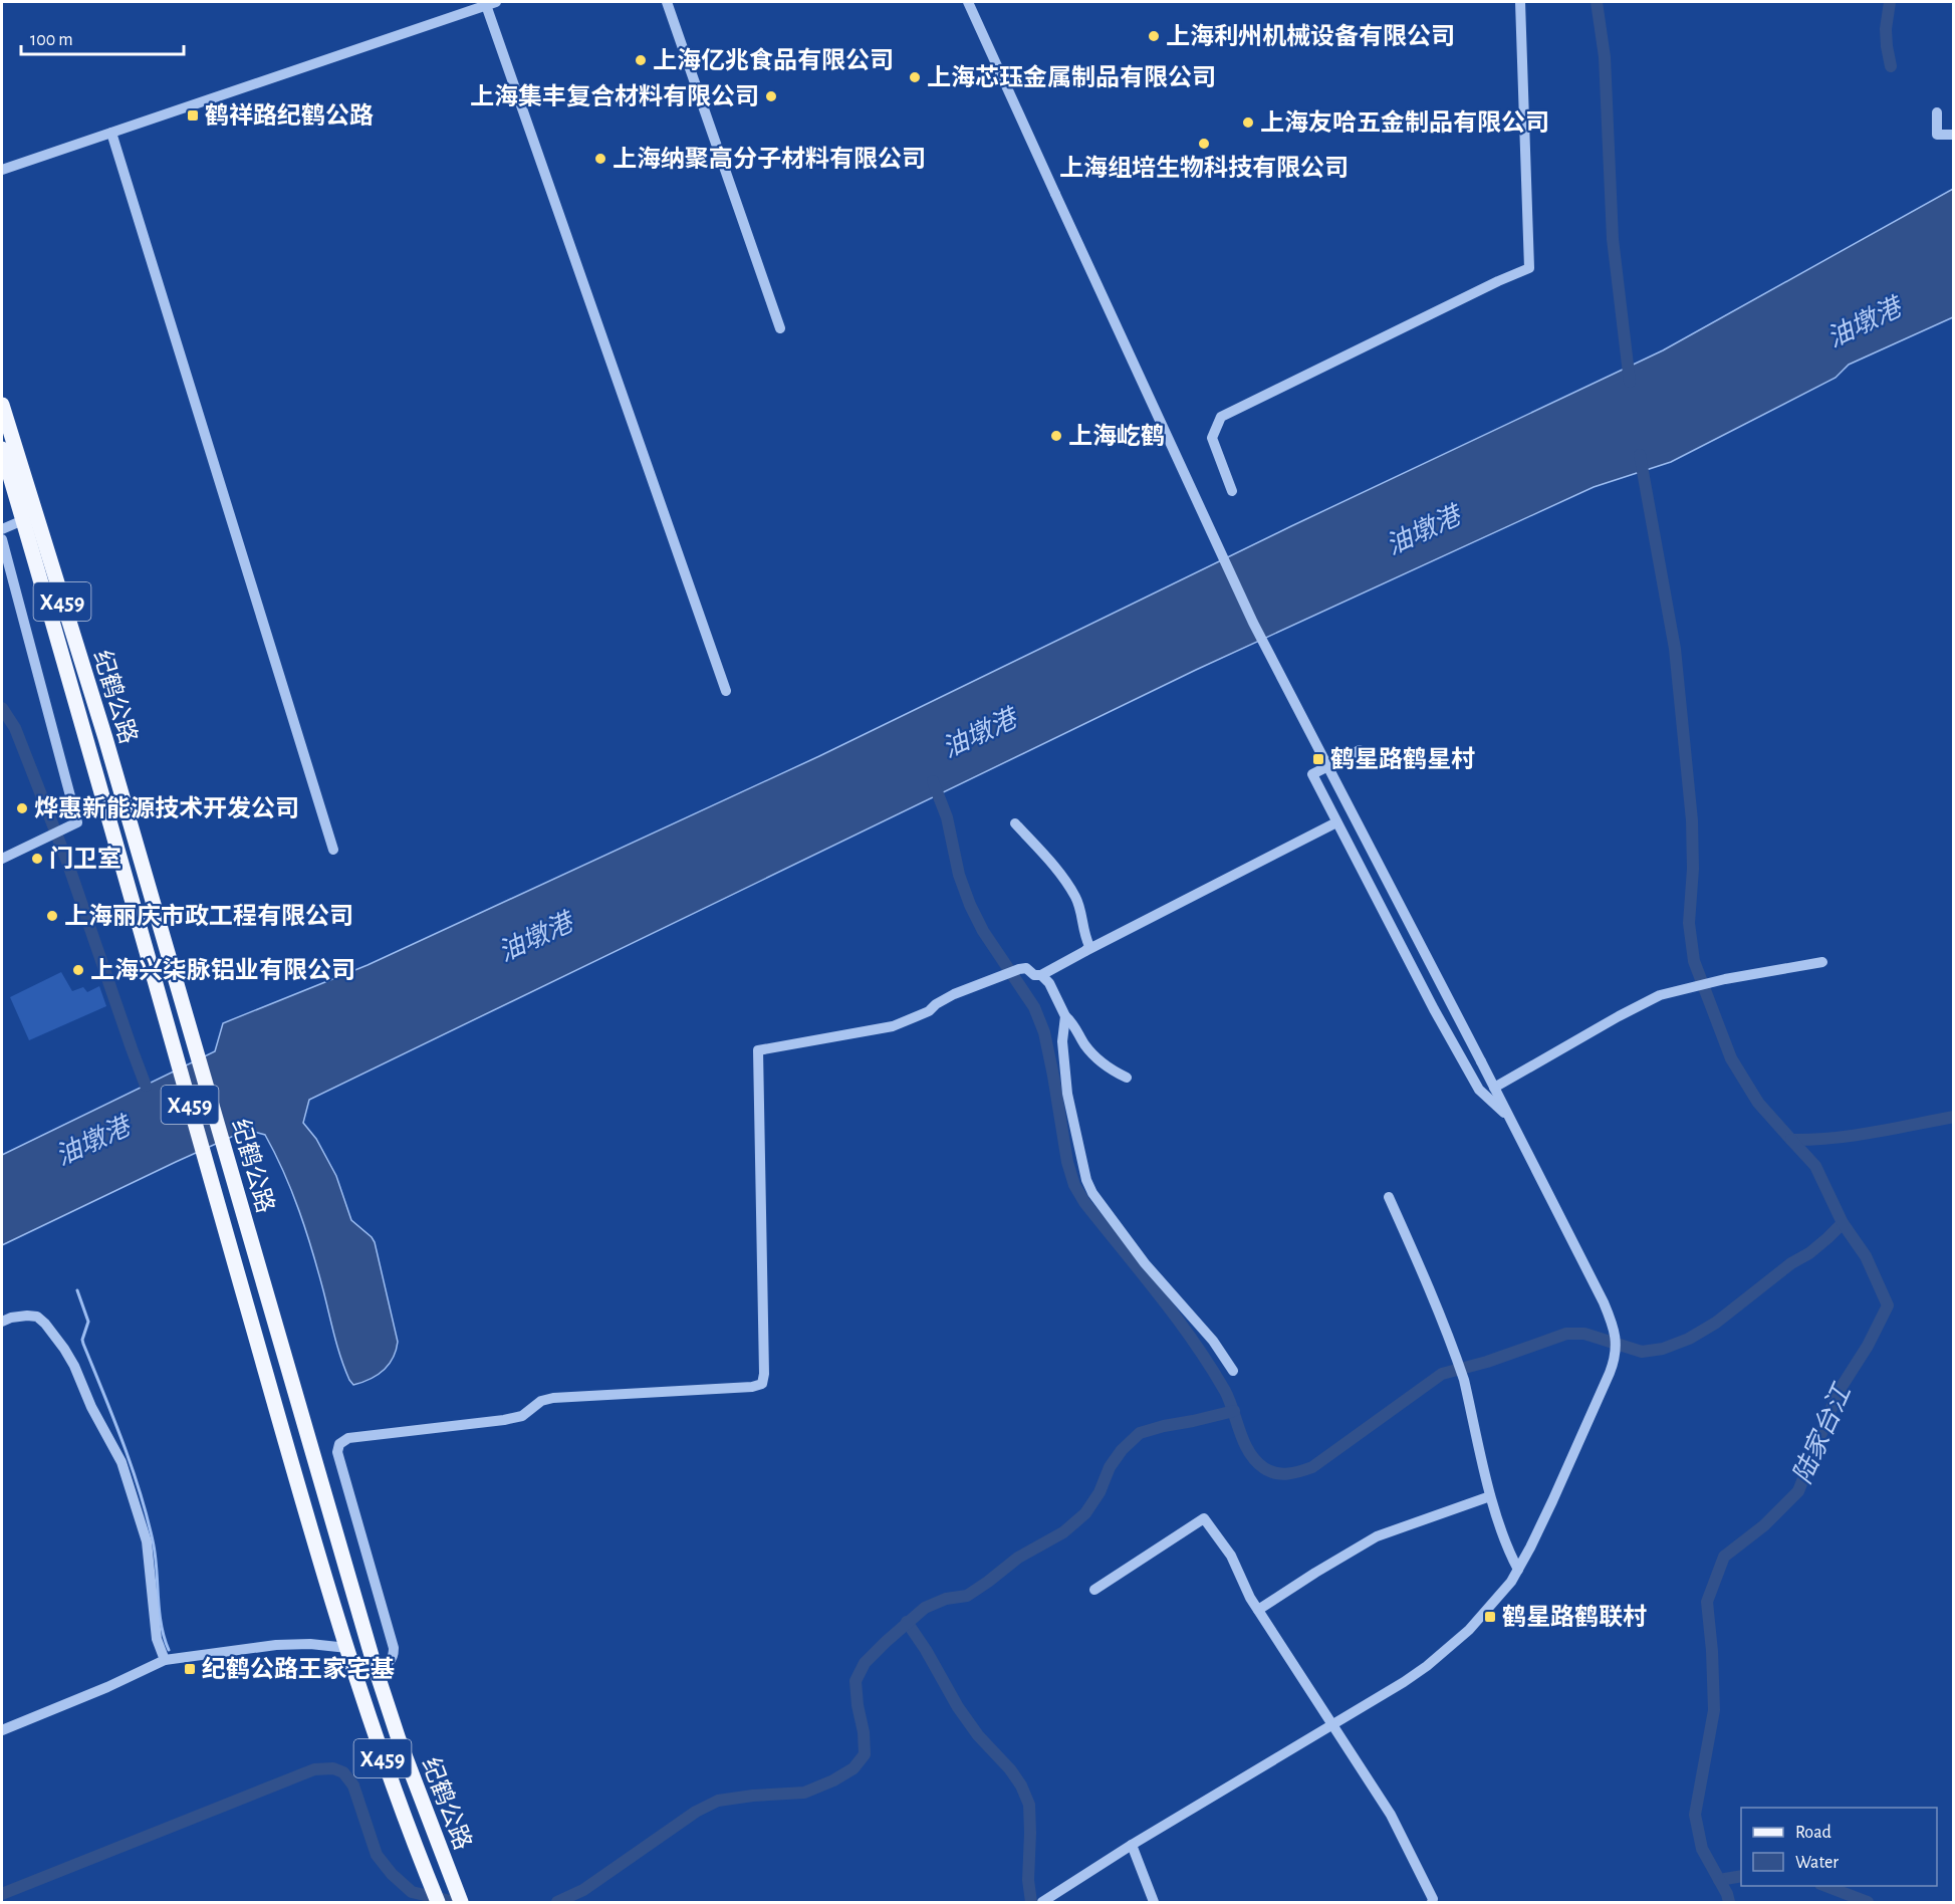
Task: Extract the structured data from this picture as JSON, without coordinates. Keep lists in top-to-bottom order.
{
  "streets": {
    "main road": ["X459", "纪鹤公路"]
  },
  "water": ["油墩港", "陆家台江"],
  "places": {
    "other": [
      "上海利州机械设备有限公司",
      "上海亿兆食品有限公司",
      "上海芯珏金属制品有限公司",
      "上海集丰复合材料有限公司",
      "上海友哈五金制品有限公司",
      "上海组培生物科技有限公司",
      "上海纳聚高分子材料有限公司",
      "上海屹鹤",
      "烨惠新能源技术开发公司",
      "门卫室",
      "上海丽庆市政工程有限公司",
      "上海兴柒脉铝业有限公司"
    ],
    "transit": [
      "鹤祥路纪鹤公路",
      "鹤星路鹤星村",
      "鹤星路鹤联村",
      "纪鹤公路王家宅基"
    ]
  },
  "legend": ["Road", "Water"],
  "scale_bar": "100 m"
}
